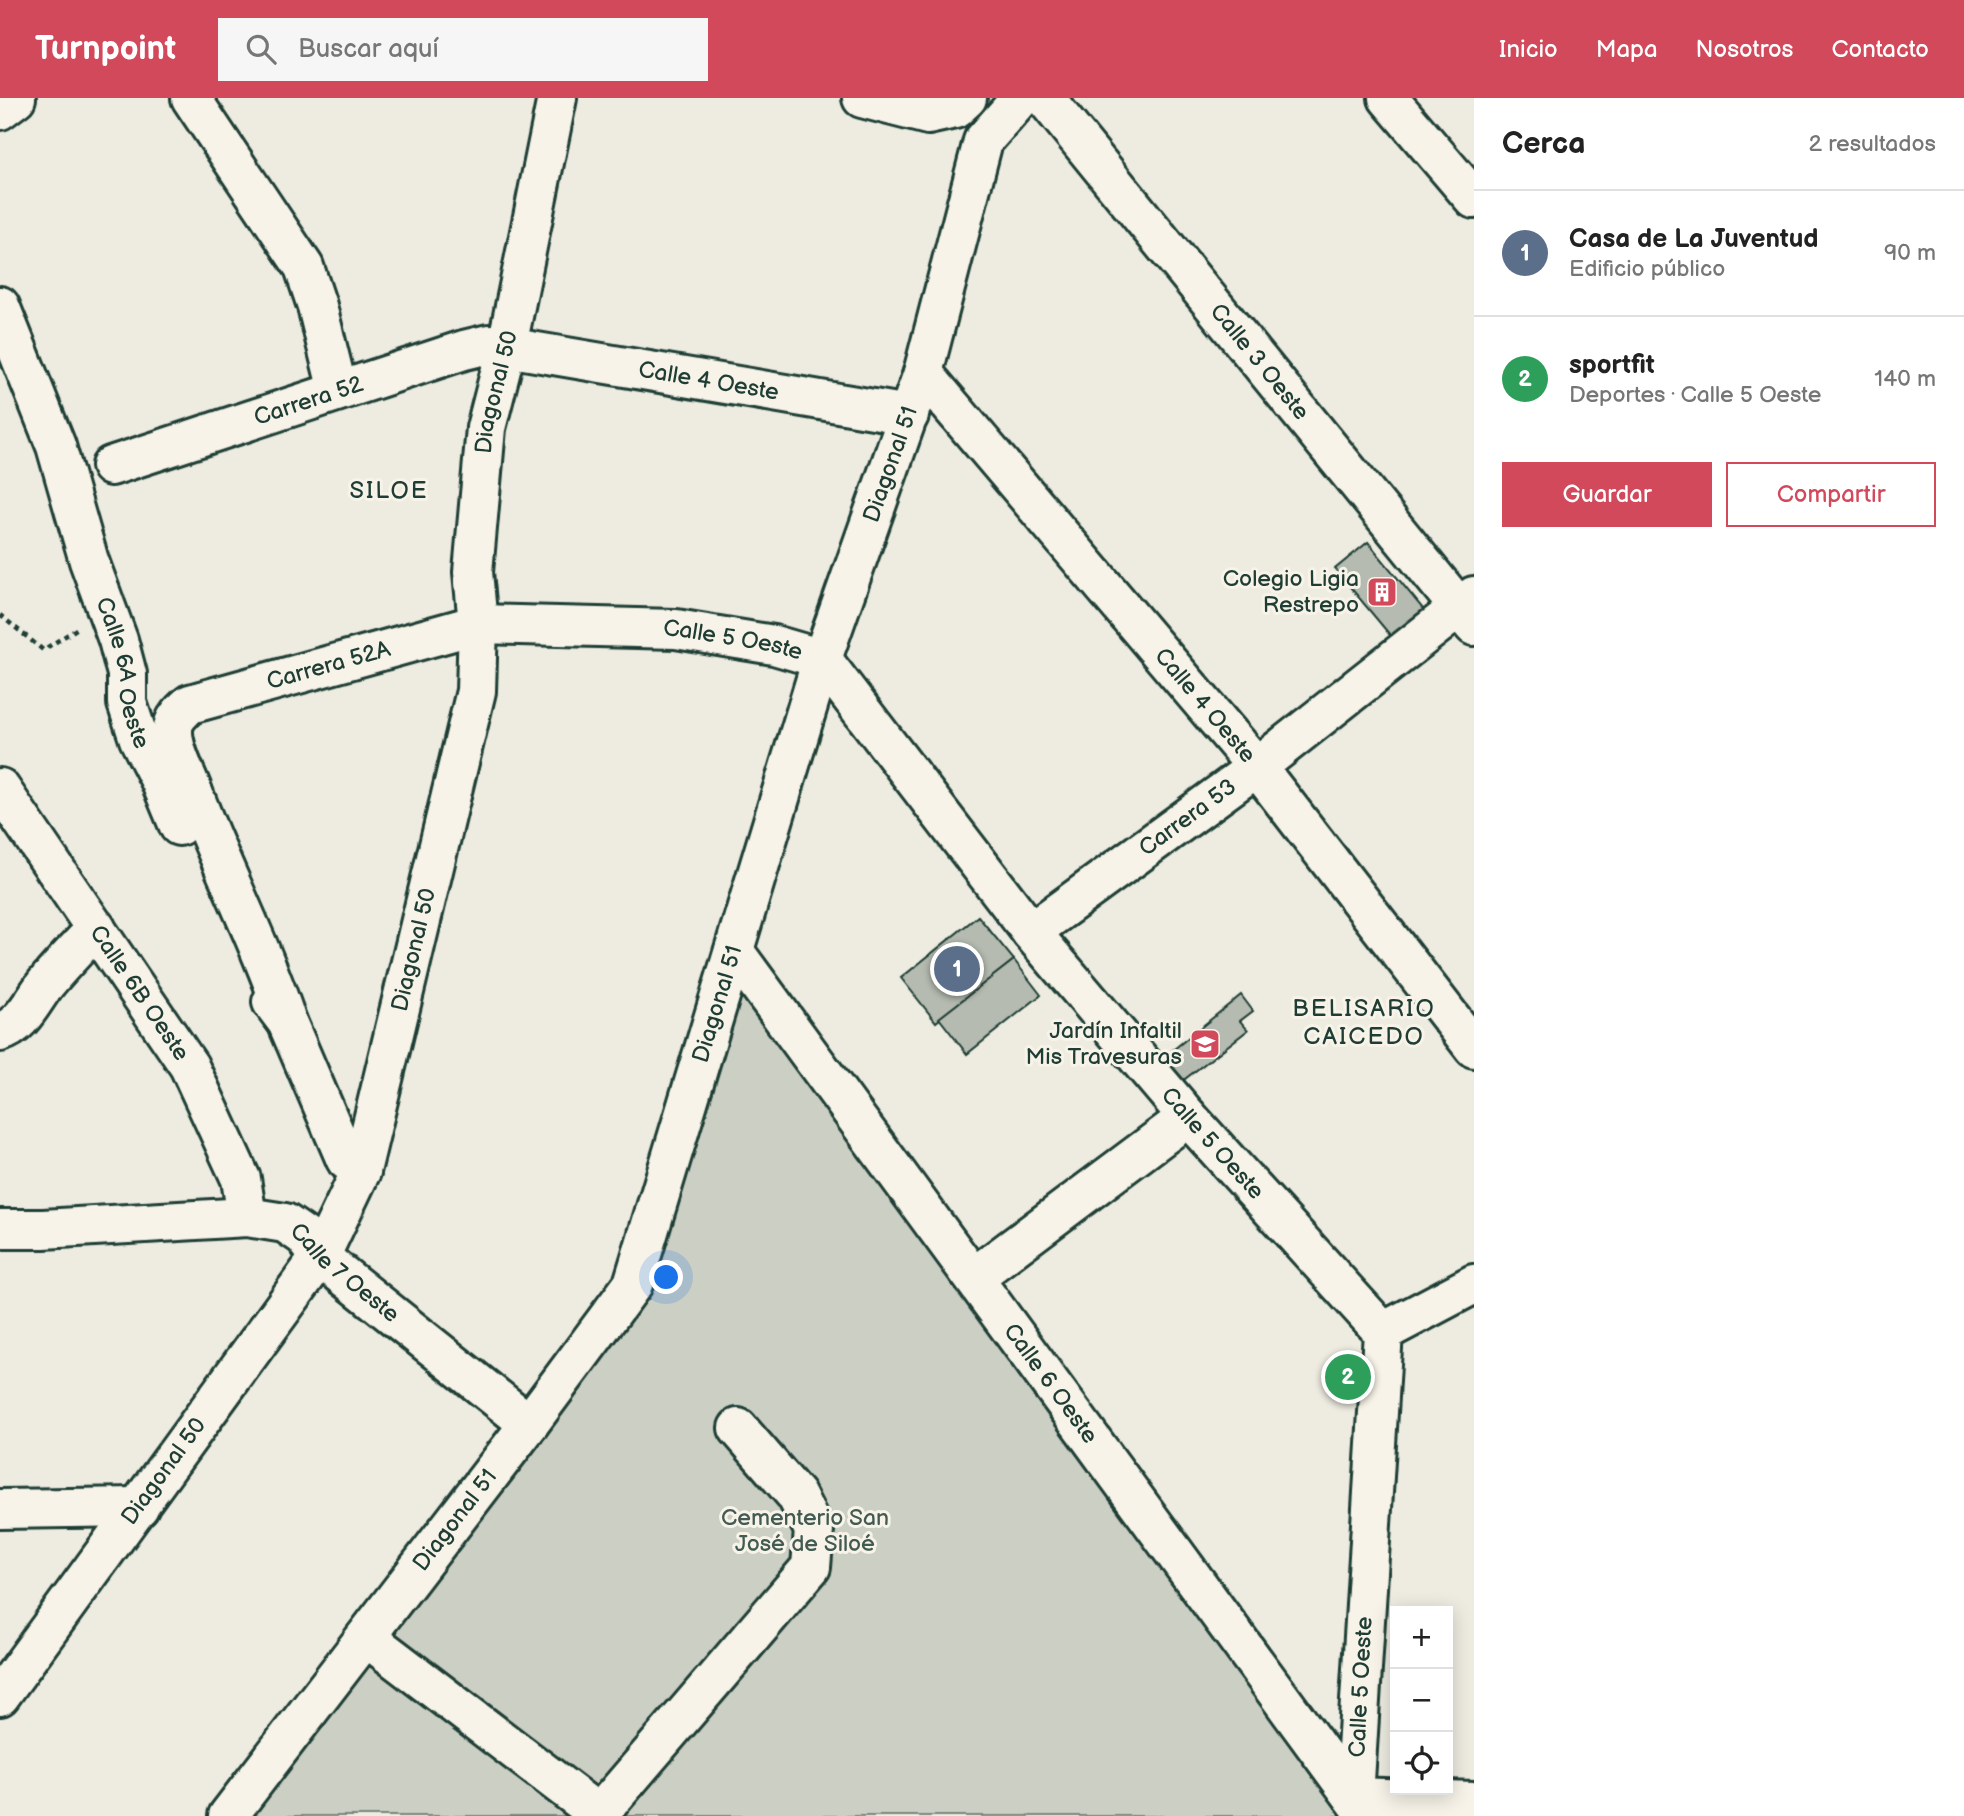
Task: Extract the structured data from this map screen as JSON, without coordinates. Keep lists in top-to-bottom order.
{
  "streets": {
    "street": [
      "Calle 3 Oeste",
      "Calle 4 Oeste",
      "Diagonal 50",
      "Carrera 52",
      "Diagonal 51",
      "Calle 5 Oeste",
      "Carrera 52A",
      "Calle 6A Oeste",
      "Carrera 53",
      "Calle 6B Oeste",
      "Calle 7 Oeste",
      "Calle 6 Oeste"
    ]
  },
  "crossings": [
    ["Calle 3 Oeste", "Carrera 53"],
    ["Calle 4 Oeste", "Diagonal 50"],
    ["Calle 4 Oeste", "Carrera 52"],
    ["Calle 4 Oeste", "Diagonal 51"],
    ["Calle 4 Oeste", "Carrera 53"],
    ["Diagonal 50", "Carrera 52"],
    ["Diagonal 50", "Calle 5 Oeste"],
    ["Diagonal 50", "Carrera 52A"],
    ["Diagonal 50", "Calle 6A Oeste"],
    ["Diagonal 50", "Calle 7 Oeste"],
    ["Diagonal 51", "Calle 5 Oeste"],
    ["Diagonal 51", "Calle 7 Oeste"],
    ["Diagonal 51", "Calle 6 Oeste"],
    ["Calle 5 Oeste", "Carrera 52A"],
    ["Calle 5 Oeste", "Carrera 53"],
    ["Calle 5 Oeste", "Calle 6 Oeste"],
    ["Carrera 52A", "Calle 6A Oeste"],
    ["Calle 6B Oeste", "Calle 7 Oeste"]
  ],
  "districts": ["SILOE", "BELISARIO CAICEDO"],
  "parks": ["Cementerio San José de Siloé"],
  "places": {
    "building": ["Colegio Ligia Restrepo"],
    "school or university": ["Jardín Infaltil Mis Travesuras"]
  },
  "page": {
    "header": "Turnpoint",
    "search": "Buscar aquí",
    "nav": [
      "Inicio",
      "Mapa",
      "Nosotros",
      "Contacto"
    ],
    "heading": ["Cerca", "2 resultados"],
    "list": [
      {
        "mark": "1",
        "name": "Casa de La Juventud",
        "note": "Edificio público",
        "value": "90 m"
      },
      {
        "mark": "2",
        "name": "sportfit",
        "note": "Deportes · Calle 5 Oeste",
        "value": "140 m"
      }
    ],
    "buttons": ["Guardar", "Compartir"],
    "pins": ["1", "2"],
    "map_buttons": ["+", "−"]
  }
}
